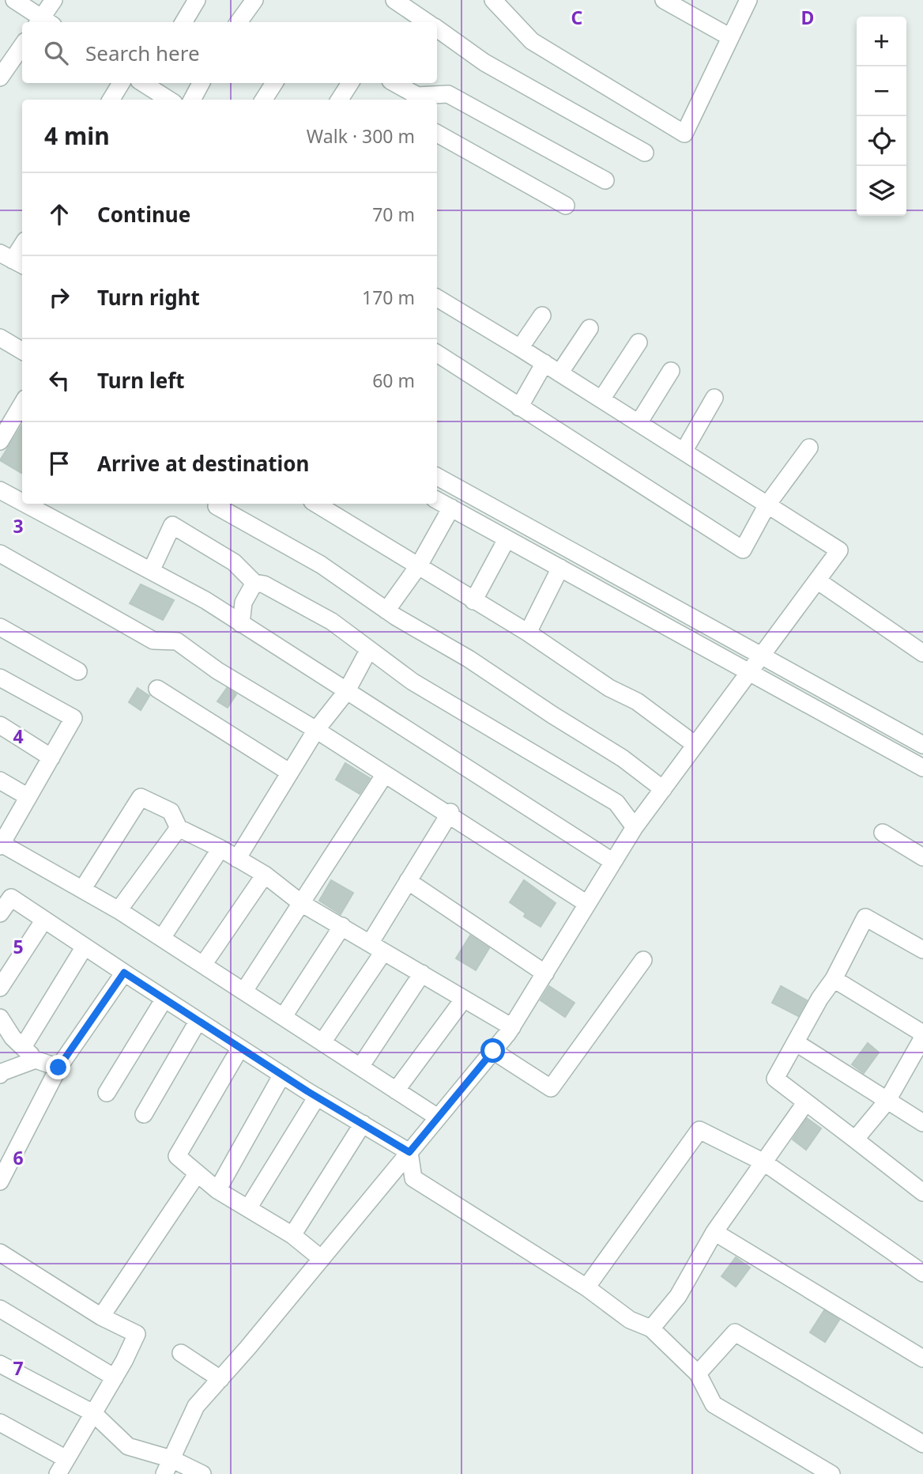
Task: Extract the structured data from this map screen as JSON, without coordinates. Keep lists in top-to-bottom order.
{
  "page": {
    "map_buttons": ["+", "−"],
    "search": "Search here",
    "heading": ["4 min", "Walk · 300 m"],
    "list": [
      ["Continue", "70 m"],
      ["Turn right", "170 m"],
      ["Turn left", "60 m"],
      "Arrive at destination"
    ]
  },
  "grid": {
    "columns": ["C", "D"],
    "rows": [
      "3",
      "4",
      "5",
      "6",
      "7"
    ]
  }
}
